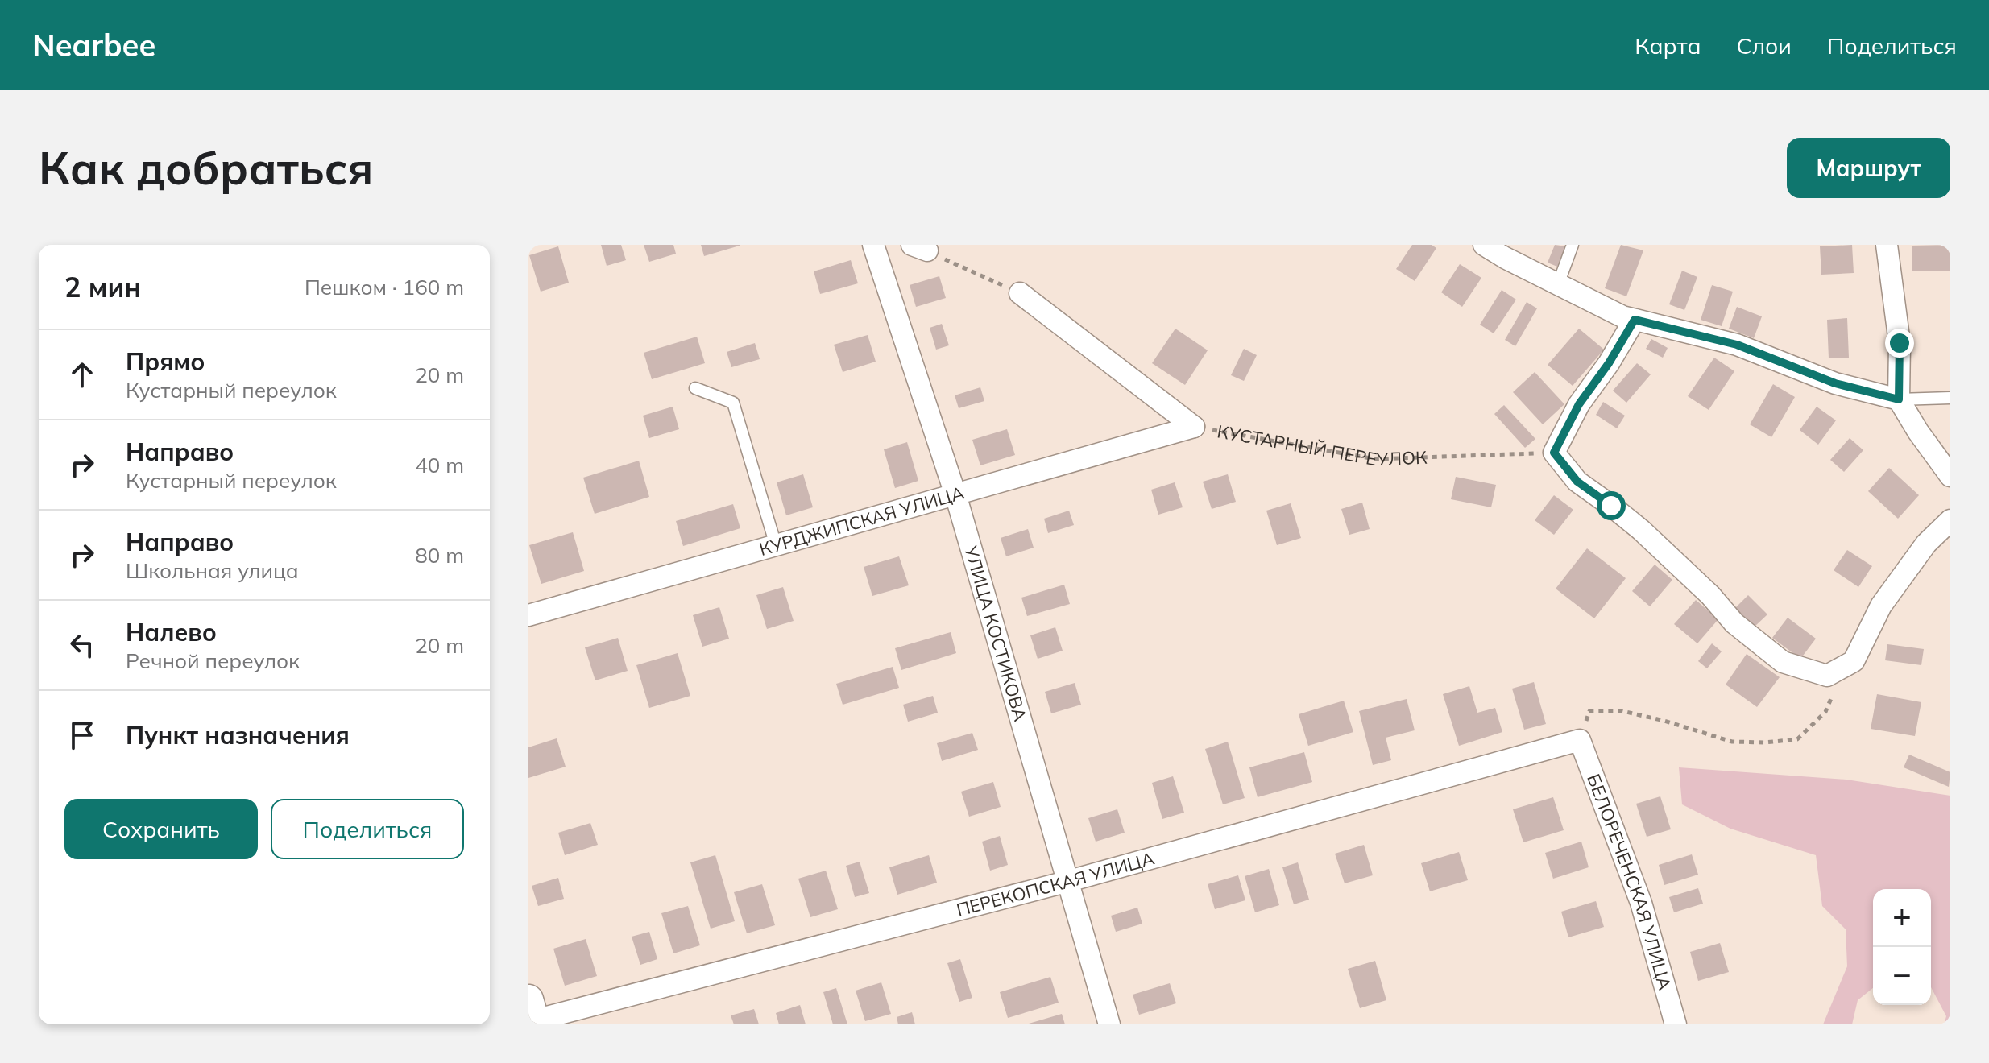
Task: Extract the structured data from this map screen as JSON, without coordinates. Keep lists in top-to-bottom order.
{
  "streets": {
    "street": [
      "КУСТАРНЫЙ ПЕРЕУЛОК",
      "КУРДЖИПСКАЯ УЛИЦА",
      "УЛИЦА КОСТИКОВА",
      "БЕЛОРЕЧЕНСКАЯ УЛИЦА",
      "ПЕРЕКОПСКАЯ УЛИЦА"
    ]
  },
  "crossings": [
    ["КУСТАРНЫЙ ПЕРЕУЛОК", "КУРДЖИПСКАЯ УЛИЦА"],
    ["КУРДЖИПСКАЯ УЛИЦА", "УЛИЦА КОСТИКОВА"],
    ["УЛИЦА КОСТИКОВА", "ПЕРЕКОПСКАЯ УЛИЦА"],
    ["БЕЛОРЕЧЕНСКАЯ УЛИЦА", "ПЕРЕКОПСКАЯ УЛИЦА"]
  ],
  "page": {
    "header": "Nearbee",
    "nav": ["Карта", "Слои", "Поделиться"],
    "buttons": [
      "Маршрут",
      ["Сохранить", "Поделиться"]
    ],
    "title": "Как добраться",
    "heading": ["2 мин", "Пешком · 160 m"],
    "list": [
      ["Прямо", "Кустарный переулок", "20 m"],
      ["Направо", "Кустарный переулок", "40 m"],
      ["Направо", "Школьная улица", "80 m"],
      ["Налево", "Речной переулок", "20 m"],
      "Пункт назначения"
    ],
    "map_buttons": ["+", "−"]
  }
}
